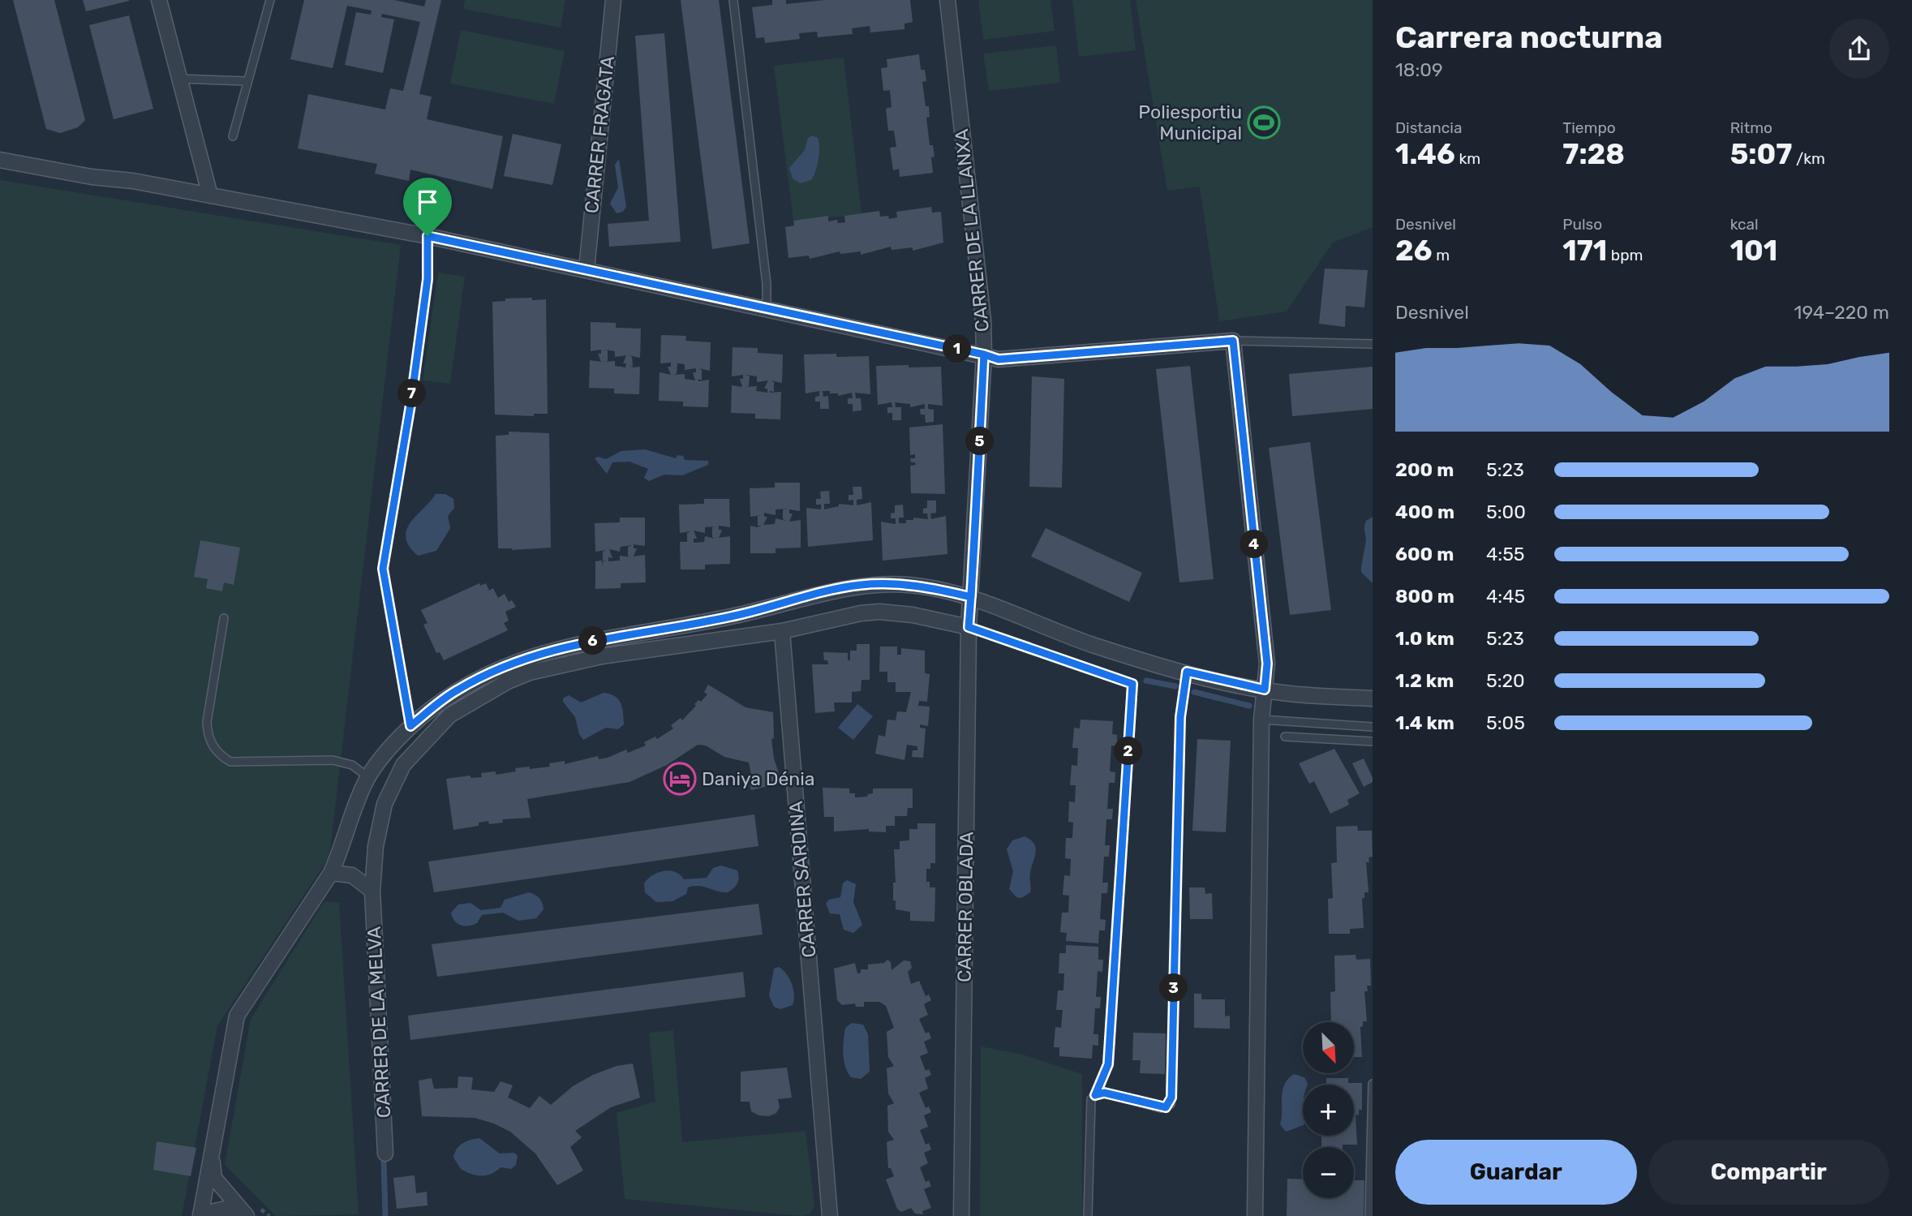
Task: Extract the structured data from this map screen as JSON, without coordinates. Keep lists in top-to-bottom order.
{
  "streets": {
    "street": [
      "CARRER FRAGATA",
      "CARRER DE LA LLANXA",
      "CARRER SARDINA",
      "CARRER OBLADA",
      "CARRER DE LA MELVA"
    ]
  },
  "crossings": [
    ["CARRER DE LA LLANXA", "CARRER OBLADA"],
    ["CARRER SARDINA", "CARRER DE LA MELVA"]
  ],
  "places": {
    "sports": ["Poliesportiu Municipal"],
    "hotel": ["Daniya Dénia"]
  },
  "north": "bottom right",
  "page": {
    "heading": ["Carrera nocturna", "18:09"],
    "stats": [
      ["Distancia", "1.46 km"],
      ["Tiempo", "7:28"],
      ["Ritmo", "5:07 /km"],
      ["Desnivel", "26 m"],
      ["Pulso", "171 bpm"],
      ["kcal", "101"]
    ],
    "chart": ["Desnivel", "194–220 m"],
    "pins": [
      "1",
      "7",
      "5",
      "4",
      "6",
      "2",
      "3"
    ],
    "list": [
      {
        "name": "200 m",
        "note": "5:23"
      },
      {
        "name": "400 m",
        "note": "5:00"
      },
      {
        "name": "600 m",
        "note": "4:55"
      },
      {
        "name": "800 m",
        "note": "4:45"
      },
      {
        "name": "1.0 km",
        "note": "5:23"
      },
      {
        "name": "1.2 km",
        "note": "5:20"
      },
      {
        "name": "1.4 km",
        "note": "5:05"
      }
    ],
    "map_buttons": ["+", "−"],
    "buttons": ["Guardar", "Compartir"]
  }
}
